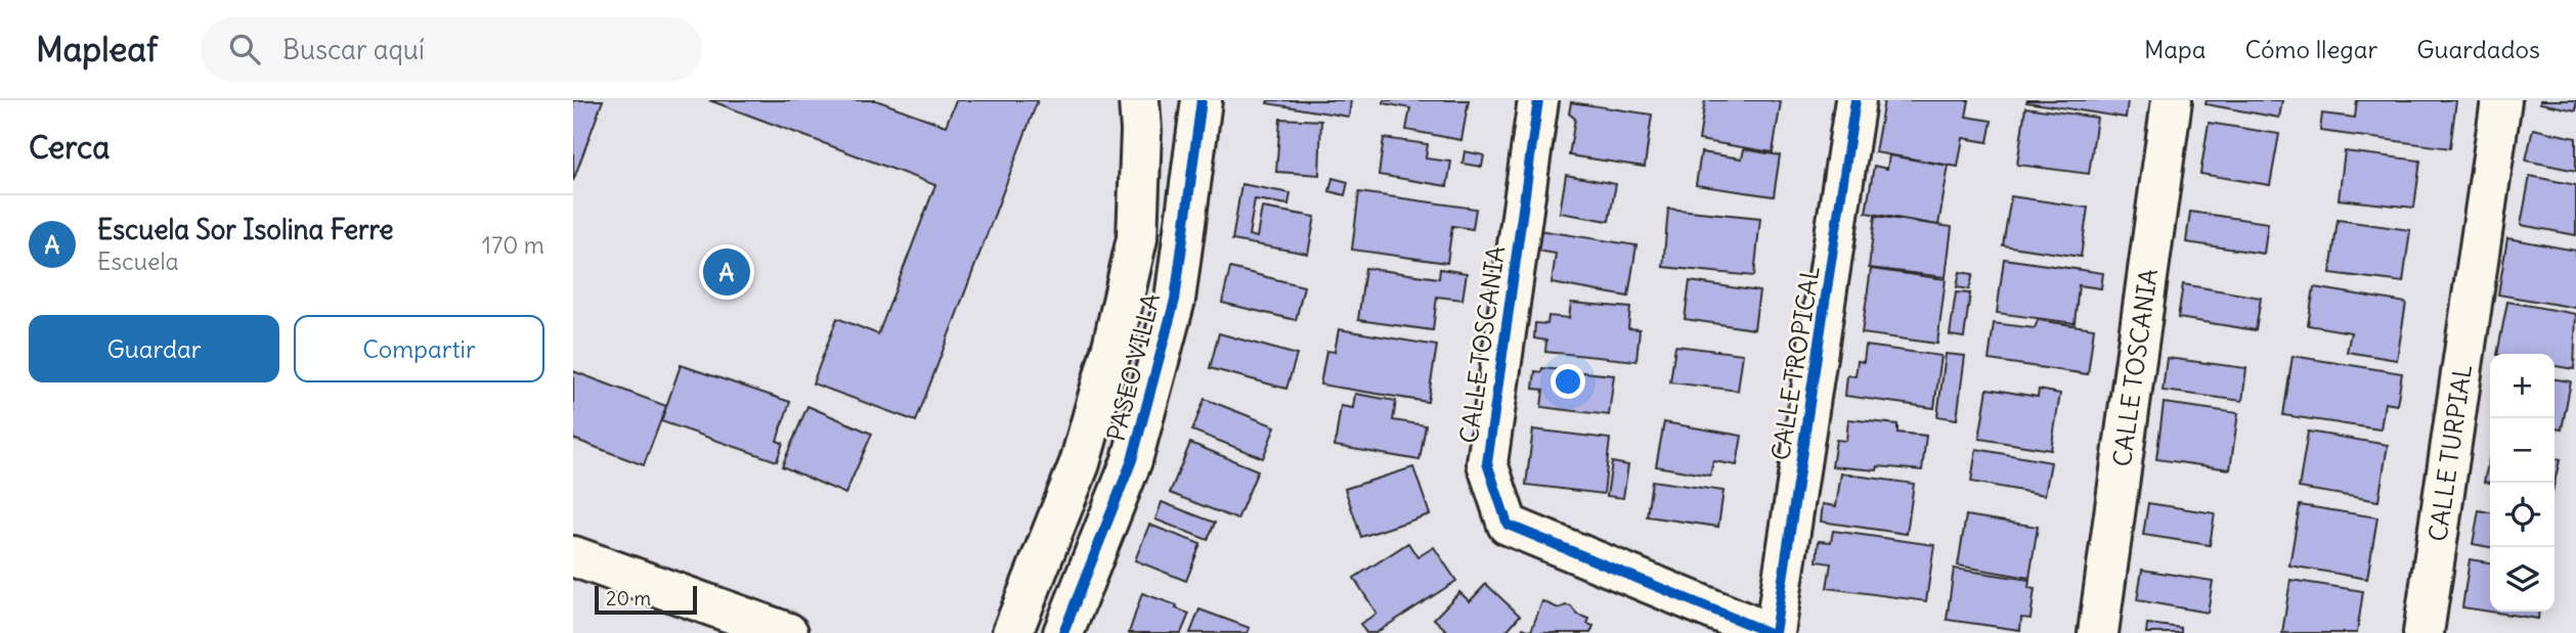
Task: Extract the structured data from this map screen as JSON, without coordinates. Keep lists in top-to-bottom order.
{
  "streets": {
    "street": [
      "CALLE TOSCANIA",
      "CALLE TROPICAL",
      "PASEO VILLA",
      "CALLE TURPIAL"
    ]
  },
  "scale_bar": "20 m",
  "page": {
    "header": "Mapleaf",
    "search": "Buscar aquí",
    "nav": ["Mapa", "Cómo llegar", "Guardados"],
    "heading": "Cerca",
    "list": [
      {
        "mark": "A",
        "name": "Escuela Sor Isolina Ferre",
        "note": "Escuela",
        "value": "170 m"
      }
    ],
    "pins": "A",
    "buttons": ["Guardar", "Compartir"],
    "map_buttons": ["+", "−"],
    "scale": "20 m"
  }
}
